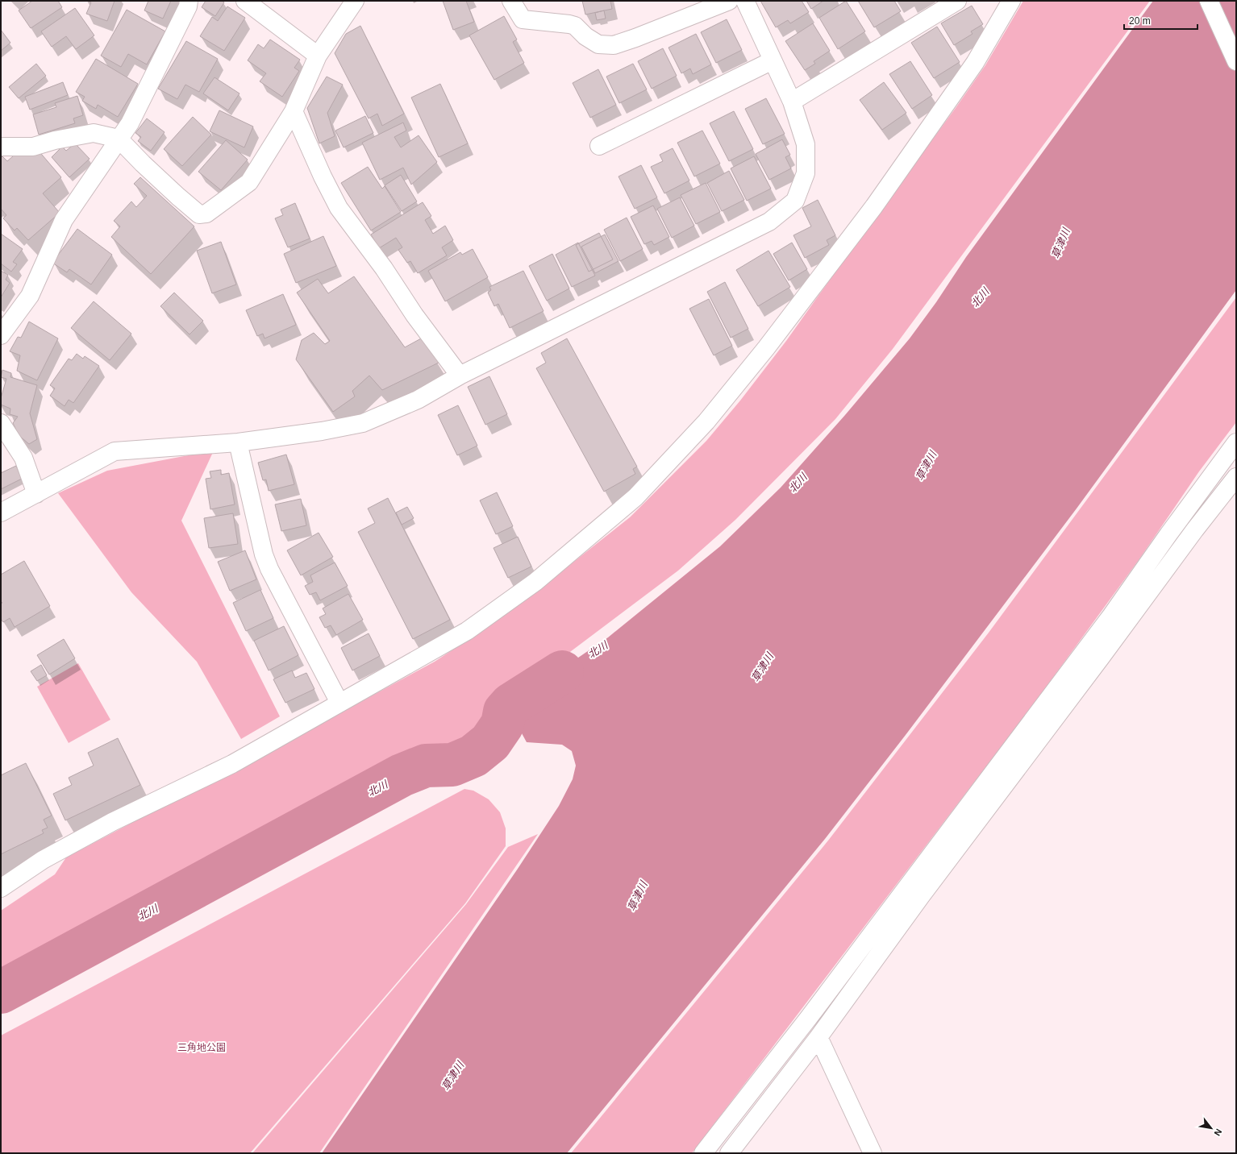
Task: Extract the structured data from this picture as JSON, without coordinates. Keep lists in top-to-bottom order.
{
  "water": ["草津川", "北川"],
  "parks": ["三角地公園"],
  "scale_bar": "20 m",
  "north": "bottom right"
}
